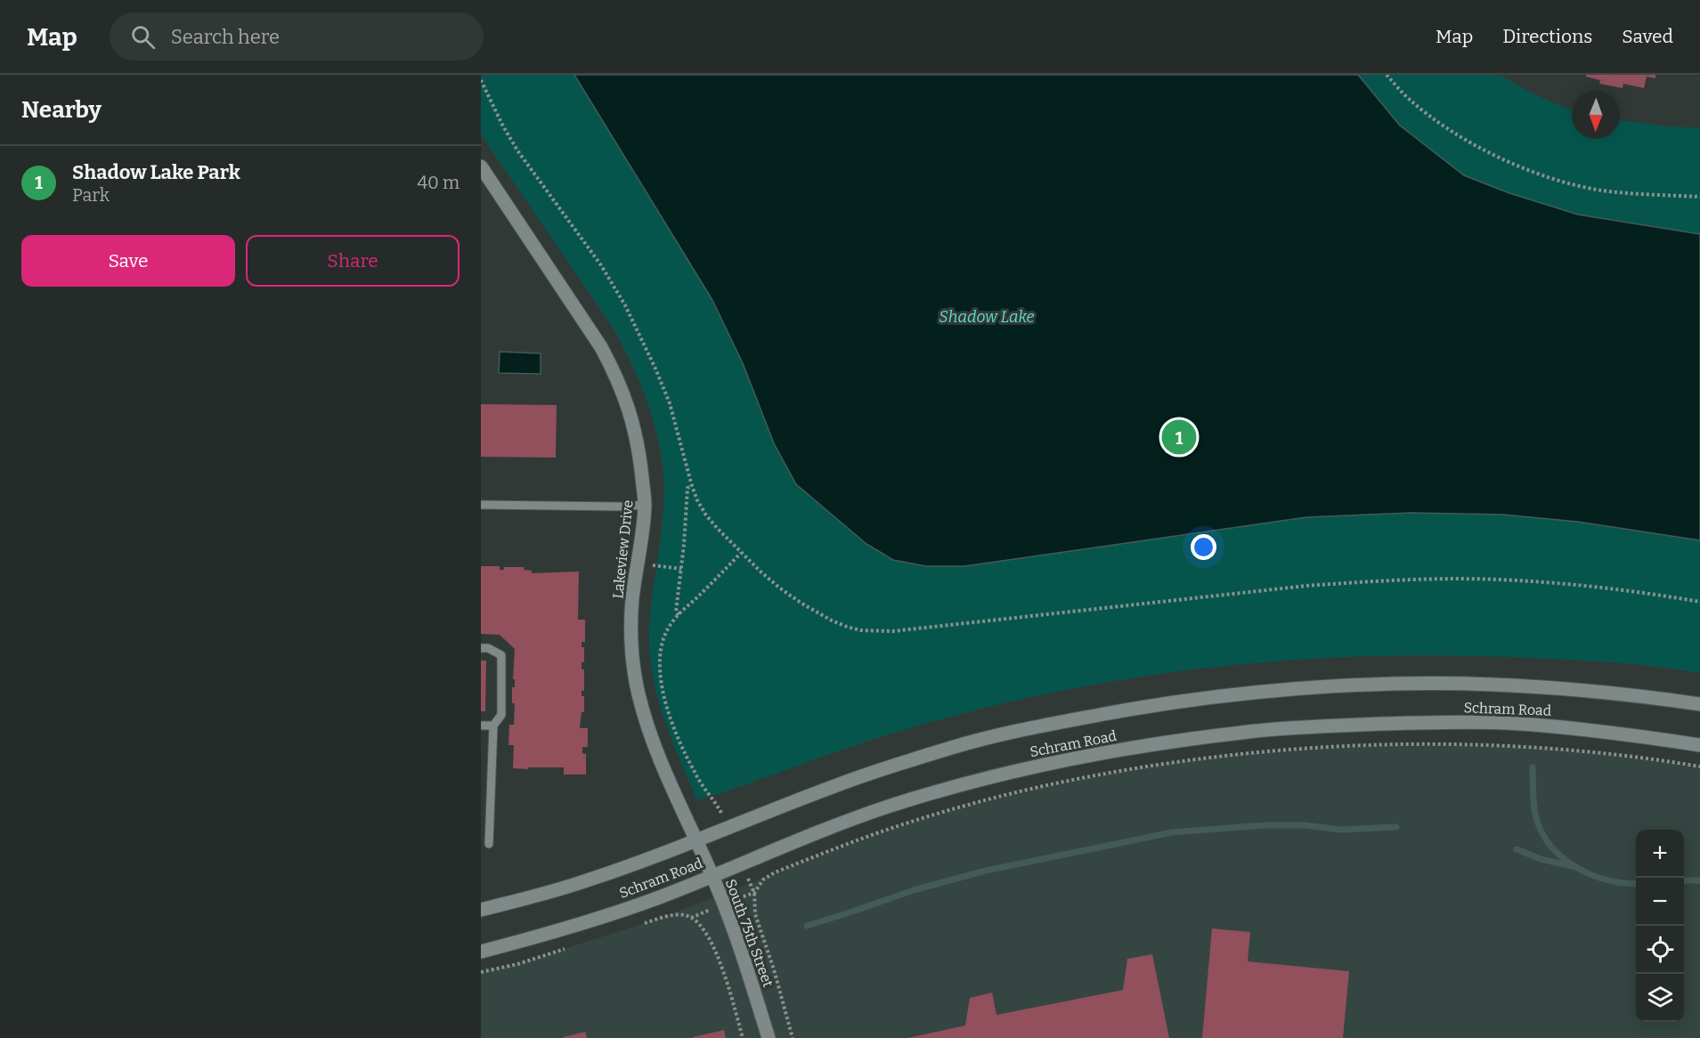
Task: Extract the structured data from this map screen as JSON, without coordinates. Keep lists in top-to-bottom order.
{
  "streets": {
    "main road": ["Lakeview Drive", "Schram Road", "South 75th Street"]
  },
  "crossings": [
    ["Lakeview Drive", "Schram Road"],
    ["Lakeview Drive", "South 75th Street"],
    ["Schram Road", "South 75th Street"]
  ],
  "water": ["Shadow Lake"],
  "north": "bottom",
  "page": {
    "header": "Map",
    "search": "Search here",
    "nav": ["Map", "Directions", "Saved"],
    "heading": "Nearby",
    "list": [
      {
        "mark": "1",
        "name": "Shadow Lake Park",
        "note": "Park",
        "value": "40 m"
      }
    ],
    "buttons": ["Save", "Share"],
    "pins": "1",
    "map_buttons": ["+", "−"]
  }
}
